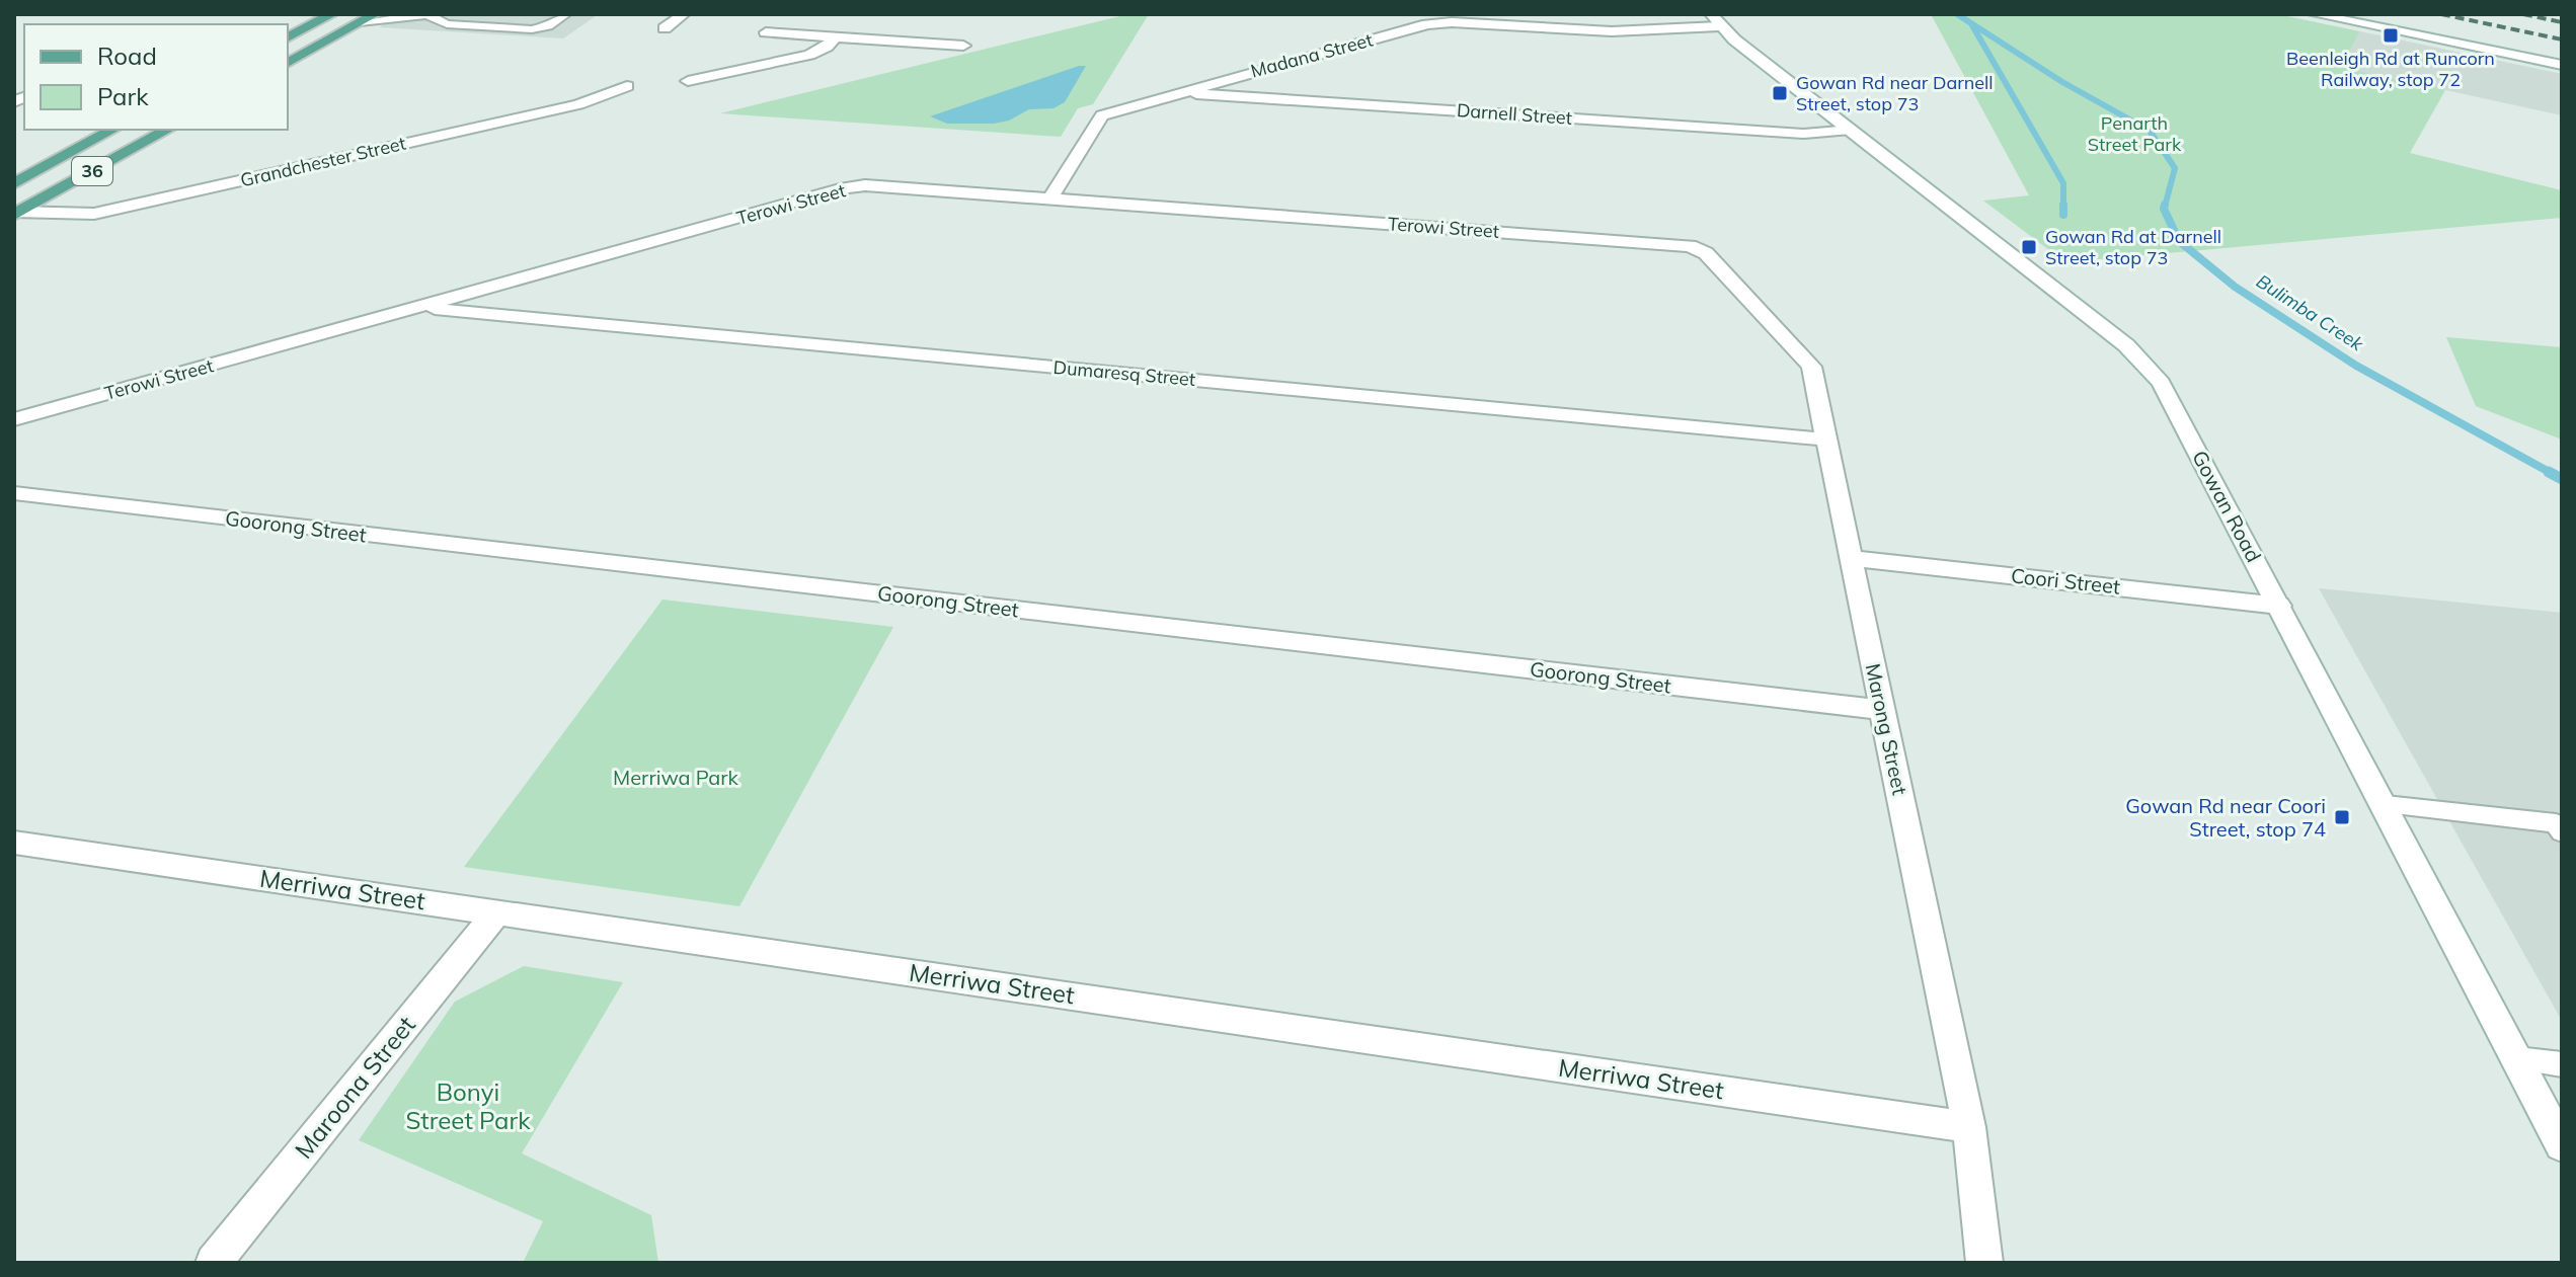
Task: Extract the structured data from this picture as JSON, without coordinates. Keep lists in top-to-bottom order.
{
  "streets": {
    "main road": ["36"],
    "street": [
      "Madana Street",
      "Darnell Street",
      "Grandchester Street",
      "Terowi Street",
      "Dumaresq Street",
      "Gowan Road",
      "Goorong Street",
      "Coori Street",
      "Marong Street",
      "Merriwa Street",
      "Maroona Street"
    ]
  },
  "crossings": [
    ["Madana Street", "Darnell Street"],
    ["Madana Street", "Terowi Street"],
    ["Madana Street", "Gowan Road"],
    ["Darnell Street", "Gowan Road"],
    ["Grandchester Street", "36"],
    ["Terowi Street", "Dumaresq Street"],
    ["Terowi Street", "Marong Street"],
    ["Dumaresq Street", "Marong Street"],
    ["Gowan Road", "Coori Street"],
    ["Goorong Street", "Marong Street"],
    ["Coori Street", "Marong Street"],
    ["Marong Street", "Merriwa Street"],
    ["Merriwa Street", "Maroona Street"]
  ],
  "water": ["Bulimba Creek"],
  "parks": ["Penarth Street Park", "Merriwa Park", "Bonyi Street Park"],
  "places": {
    "transit": [
      "Beenleigh Rd at Runcorn Railway, stop 72",
      "Gowan Rd near Darnell Street, stop 73",
      "Gowan Rd at Darnell Street, stop 73",
      "Gowan Rd near Coori Street, stop 74"
    ]
  },
  "legend": ["Road", "Park"]
}
